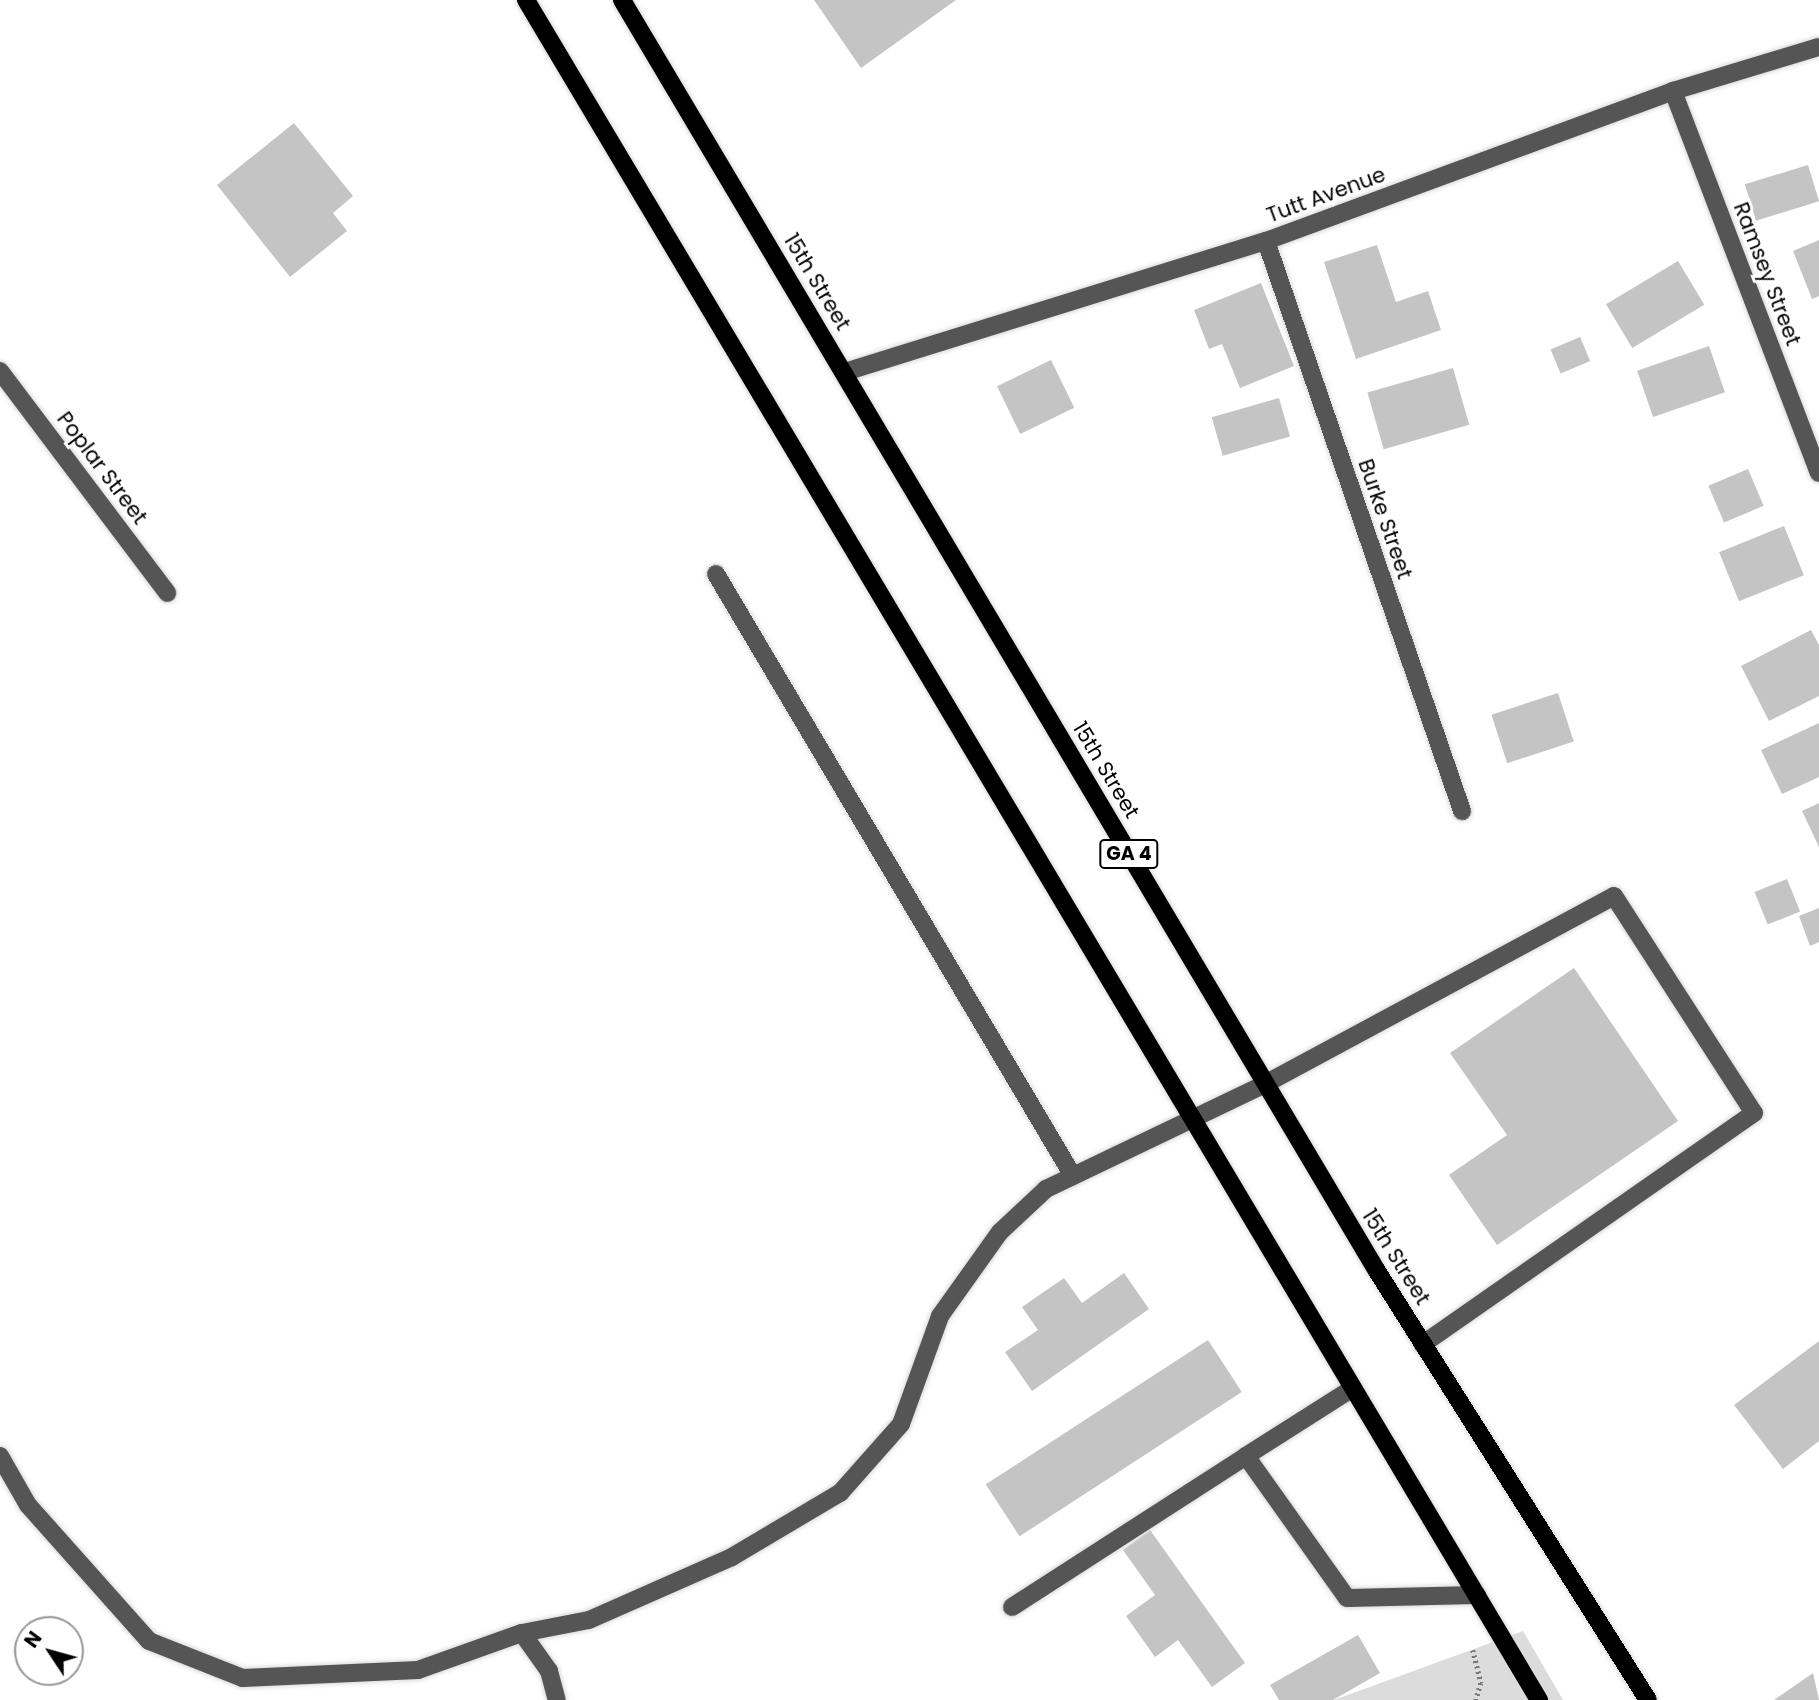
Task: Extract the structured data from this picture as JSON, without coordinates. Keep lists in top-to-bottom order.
{
  "streets": {
    "main road": ["15th Street", "GA 4"],
    "street": [
      "Tutt Avenue",
      "Ramsey Street",
      "Poplar Street",
      "Burke Street"
    ]
  },
  "crossings": [
    ["Tutt Avenue", "Ramsey Street"],
    ["Tutt Avenue", "15th Street"],
    ["Tutt Avenue", "Burke Street"]
  ],
  "north": "top left"
}
